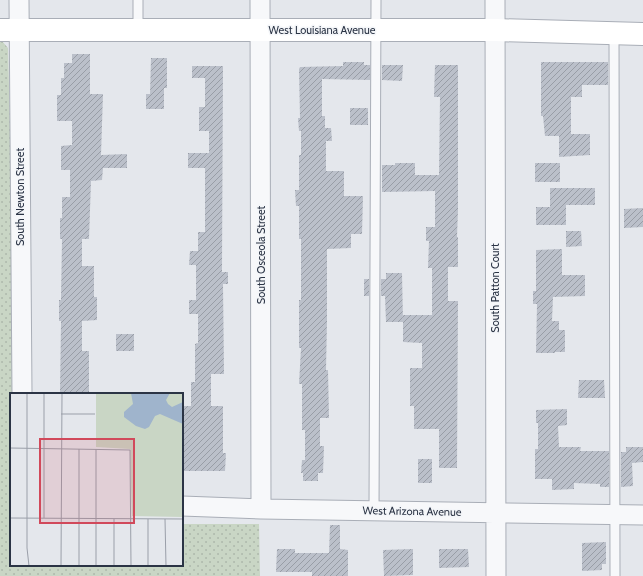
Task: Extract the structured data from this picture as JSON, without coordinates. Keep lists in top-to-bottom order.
{
  "streets": {
    "street": [
      "West Louisiana Avenue",
      "South Newton Street",
      "South Osceola Street",
      "South Patton Court",
      "West Arizona Avenue"
    ]
  },
  "crossings": [
    ["West Louisiana Avenue", "South Newton Street"],
    ["West Louisiana Avenue", "South Osceola Street"],
    ["West Louisiana Avenue", "South Patton Court"],
    ["South Osceola Street", "West Arizona Avenue"],
    ["South Patton Court", "West Arizona Avenue"]
  ]
}
